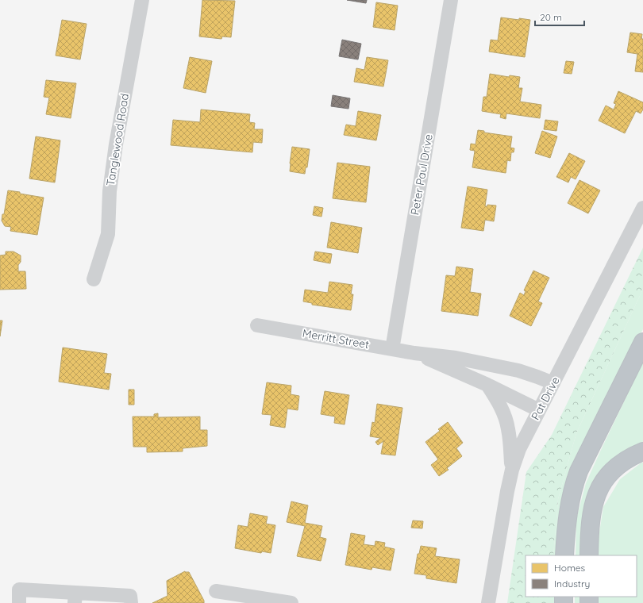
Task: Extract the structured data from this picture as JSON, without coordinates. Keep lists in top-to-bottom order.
{
  "streets": {
    "street": [
      "Tanglewood Road",
      "Peter Paul Drive",
      "Merritt Street",
      "Pat Drive"
    ]
  },
  "crossings": [
    ["Peter Paul Drive", "Merritt Street"],
    ["Merritt Street", "Pat Drive"]
  ],
  "legend": ["Homes", "Industry"],
  "scale_bar": "20 m"
}
